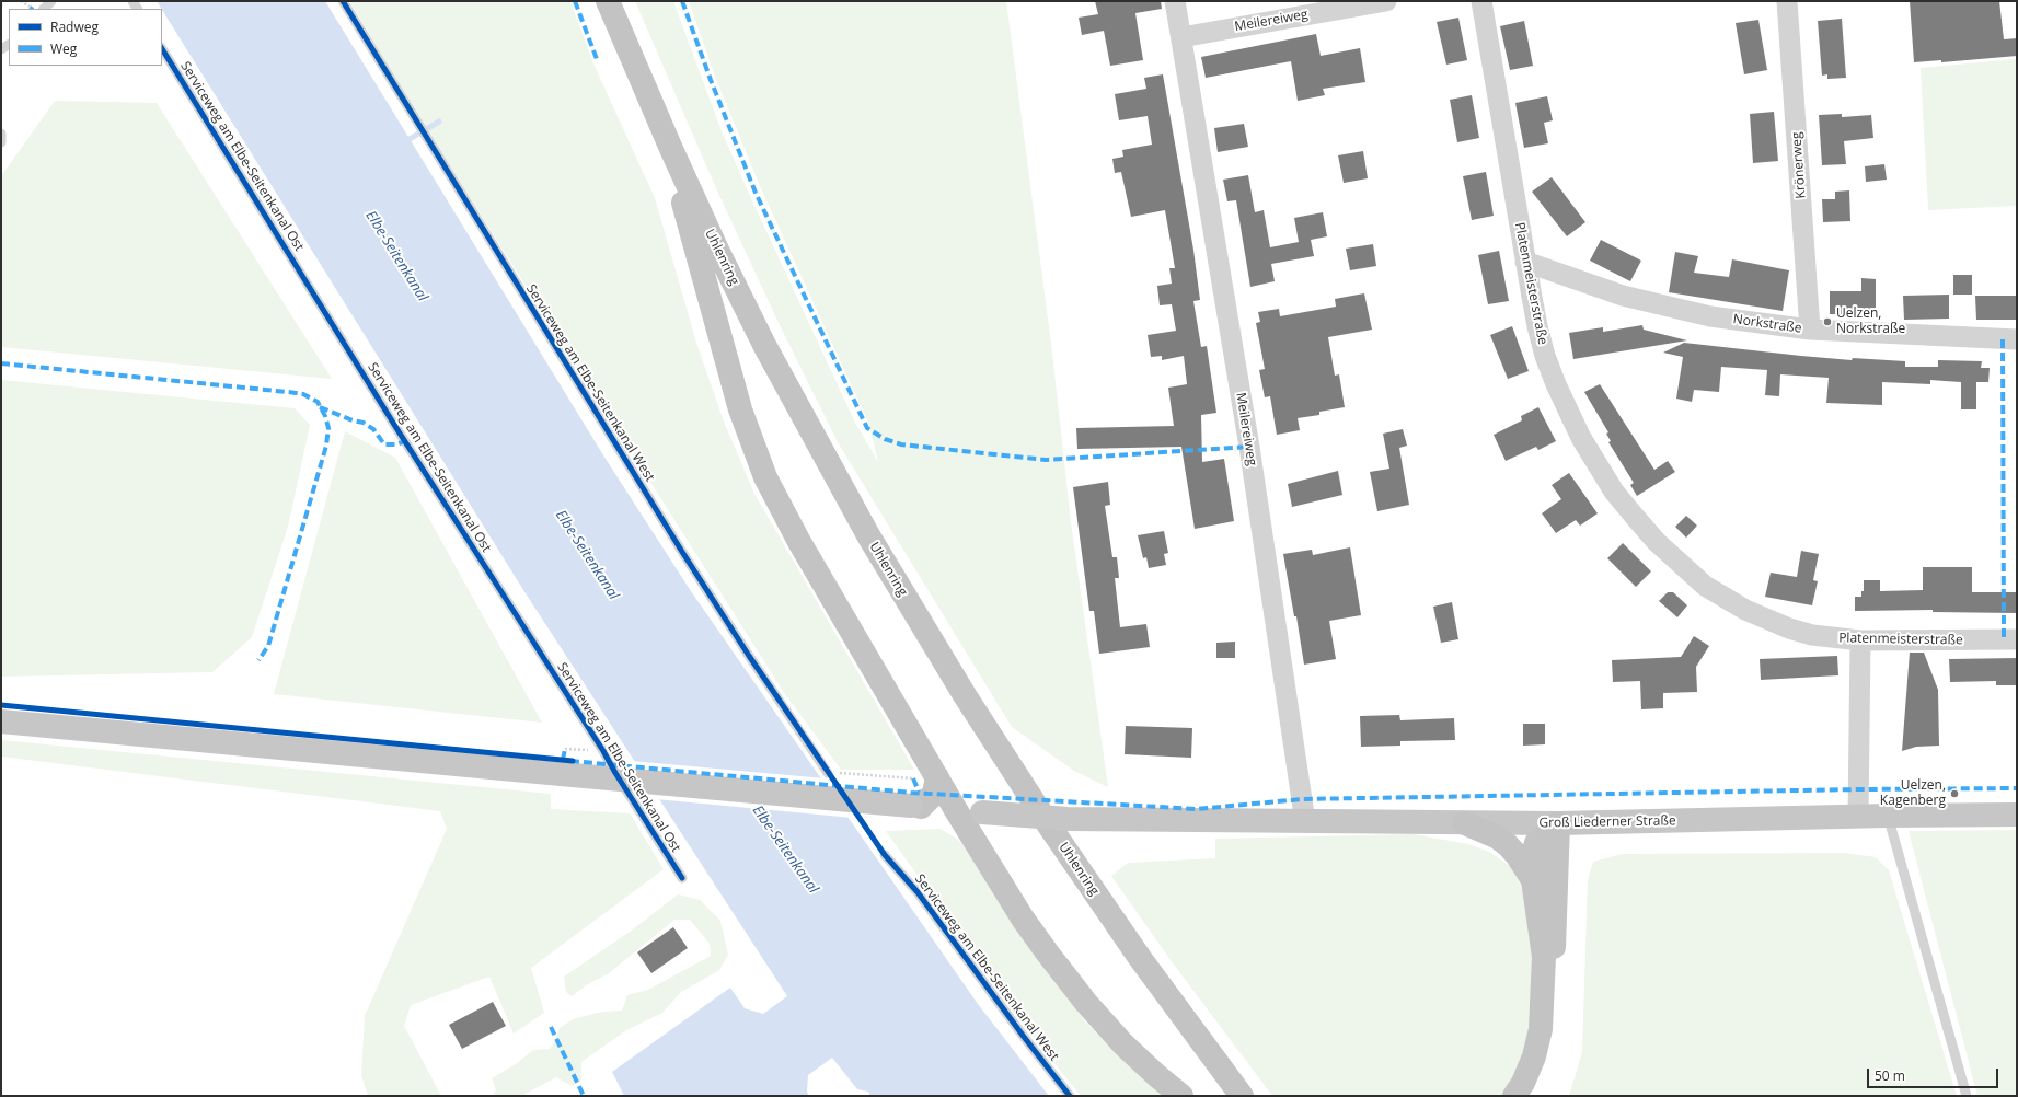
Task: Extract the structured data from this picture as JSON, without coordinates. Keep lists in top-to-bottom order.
{
  "streets": {
    "highway": ["Uhlenring"],
    "main road": ["Groß Liederner Straße"],
    "street": [
      "Meilereiweg",
      "Krönerweg",
      "Platenmeisterstraße",
      "Norkstraße"
    ],
    "lane": ["Serviceweg am Elbe-Seitenkanal Ost", "Serviceweg am Elbe-Seitenkanal West"]
  },
  "crossings": [
    ["Meilereiweg", "Groß Liederner Straße"],
    ["Krönerweg", "Norkstraße"],
    ["Platenmeisterstraße", "Norkstraße"]
  ],
  "water": ["Elbe-Seitenkanal"],
  "places": ["Uelzen, Norkstraße", "Uelzen, Kagenberg"],
  "legend": ["Radweg", "Weg"],
  "scale_bar": "50 m"
}
